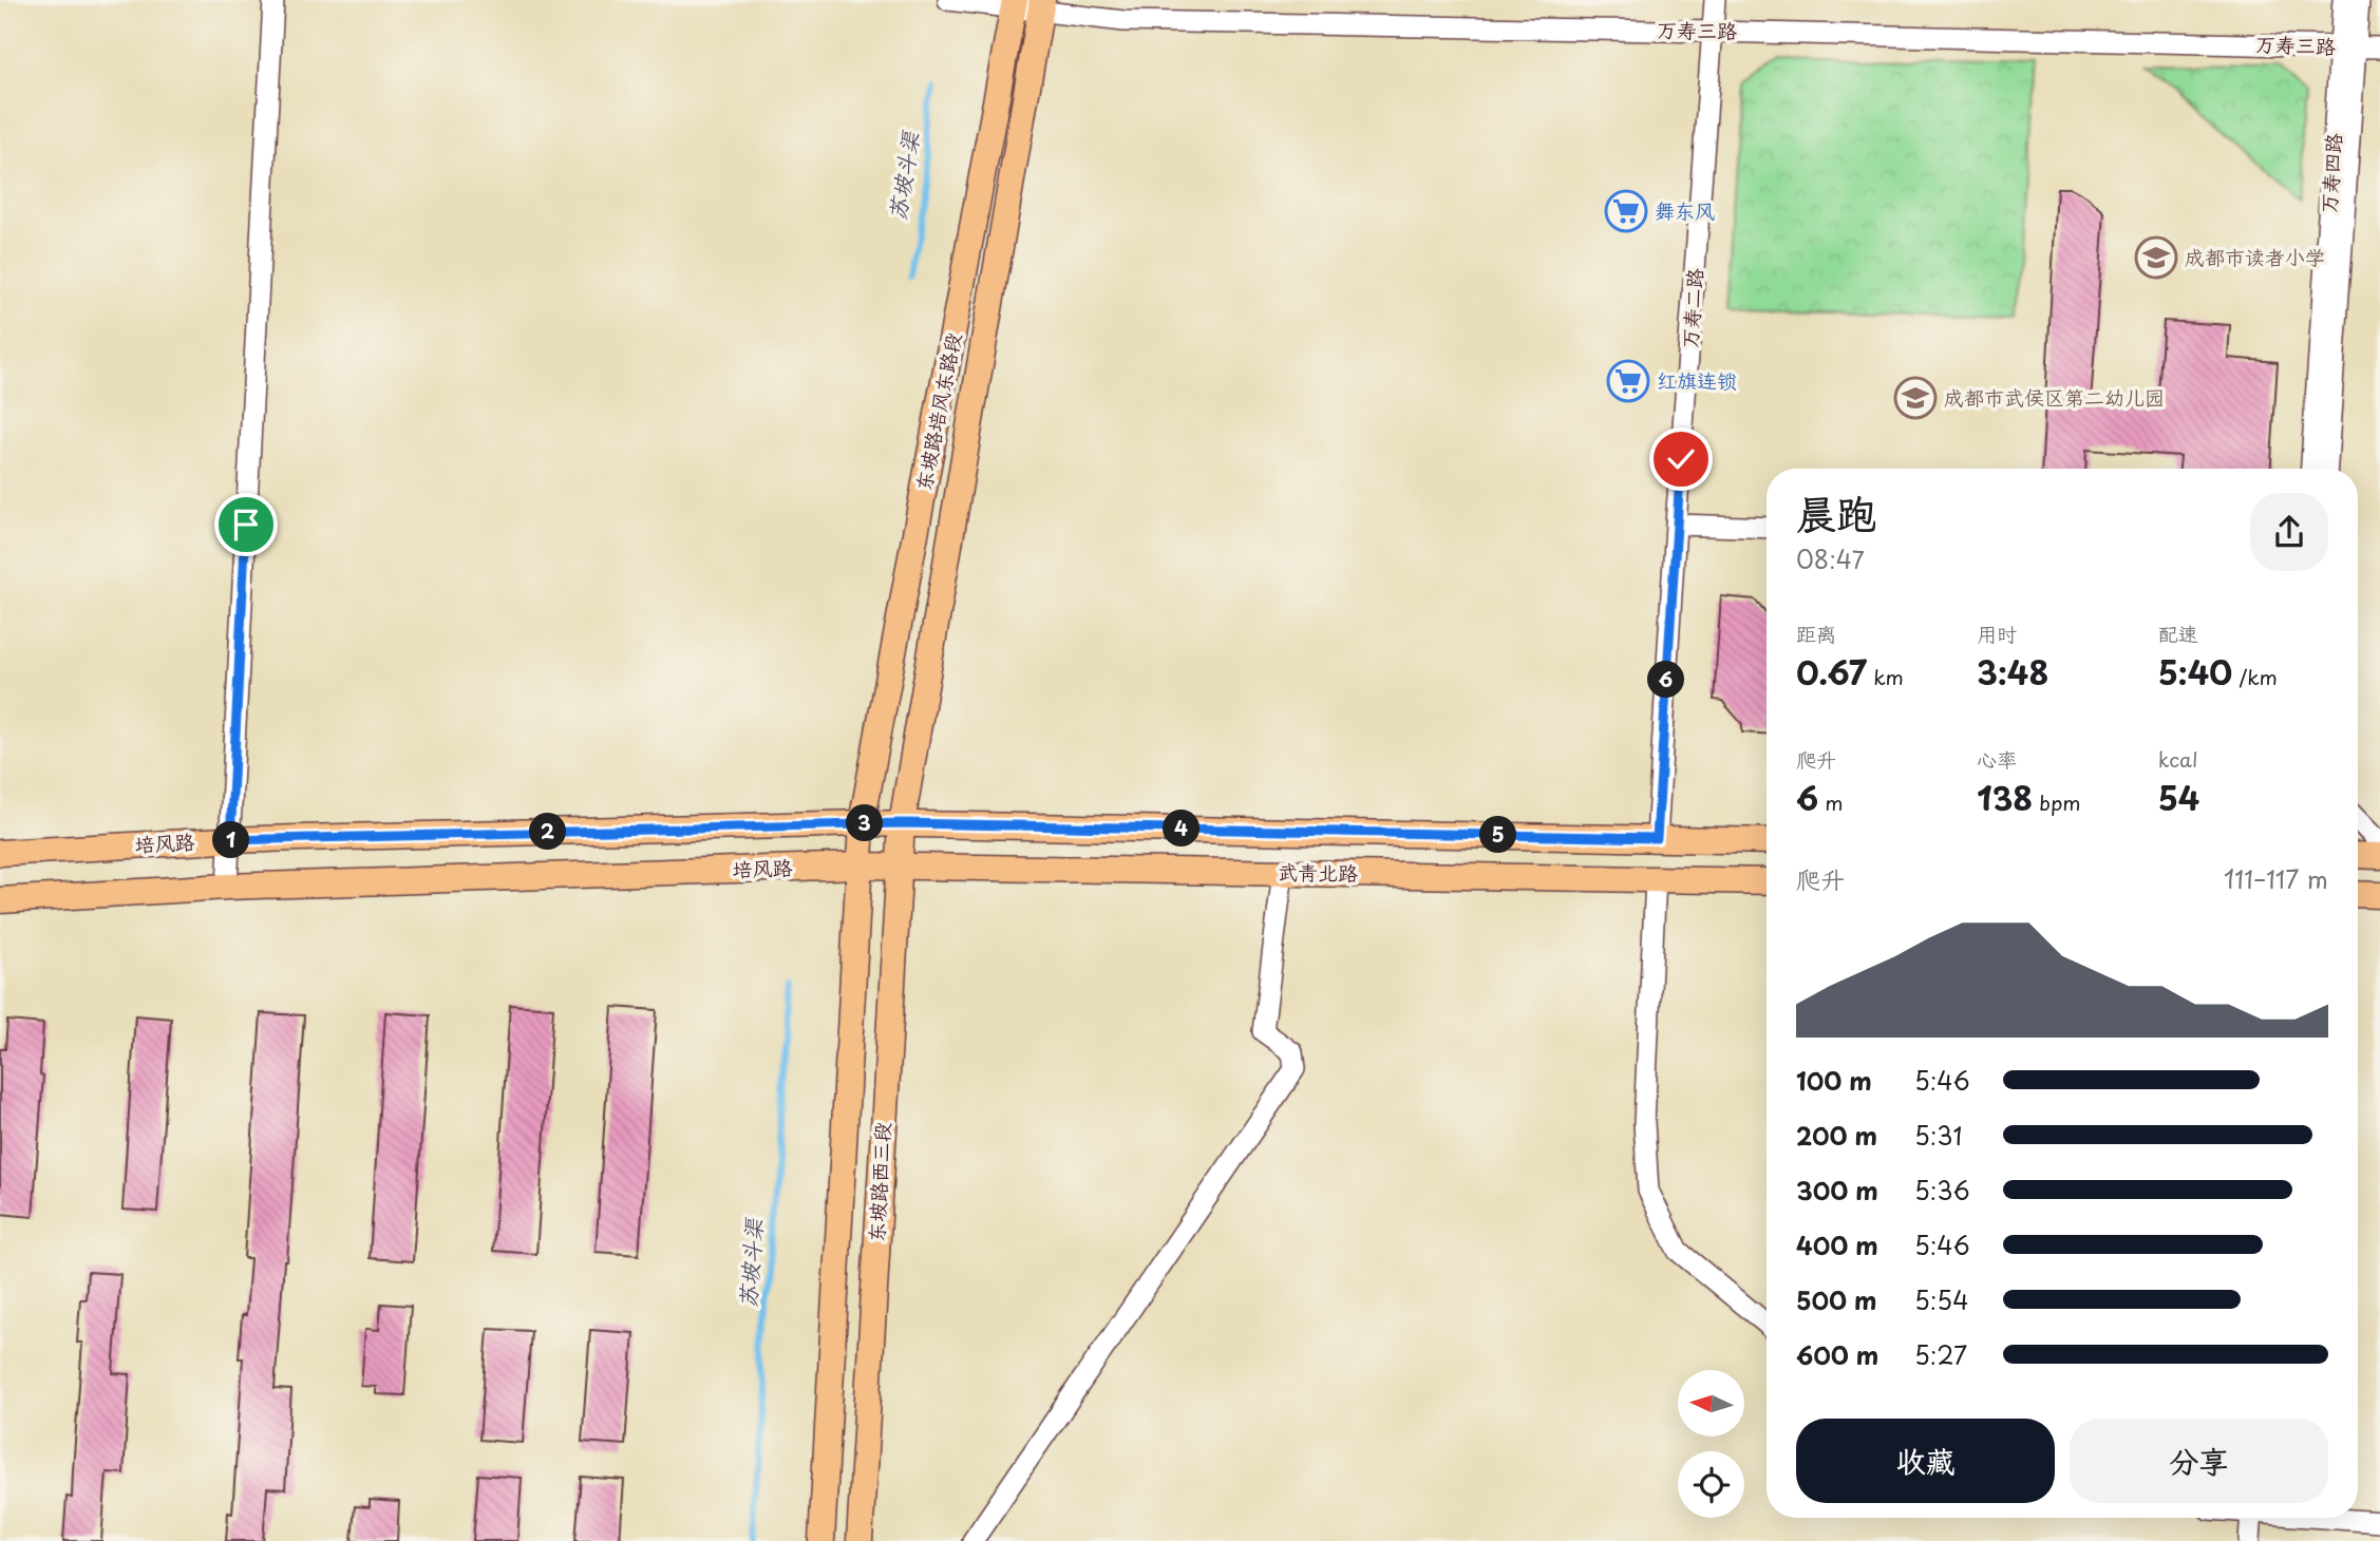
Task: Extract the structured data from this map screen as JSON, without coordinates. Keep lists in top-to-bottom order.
{
  "streets": {
    "main road": [
      "东坡路培风东路段",
      "培风路",
      "武青北路",
      "东坡路西三段"
    ],
    "street": ["万寿三路", "万寿四路", "万寿二路"]
  },
  "crossings": [
    ["万寿三路", "万寿四路"],
    ["万寿三路", "万寿二路"],
    ["万寿三路", "东坡路培风东路段"],
    ["万寿二路", "武青北路"],
    ["东坡路培风东路段", "培风路"],
    ["东坡路培风东路段", "武青北路"],
    ["东坡路培风东路段", "东坡路西三段"],
    ["培风路", "武青北路"],
    ["培风路", "东坡路西三段"],
    ["武青北路", "东坡路西三段"]
  ],
  "water": ["苏坡斗渠"],
  "places": {
    "supermarket": ["舞东风", "红旗连锁"],
    "school or university": ["成都市读者小学", "成都市武侯区第二幼儿园"]
  },
  "north": "left",
  "page": {
    "heading": ["晨跑", "08:47"],
    "stats": [
      ["距离", "0.67 km"],
      ["用时", "3:48"],
      ["配速", "5:40 /km"],
      ["爬升", "6 m"],
      ["心率", "138 bpm"],
      ["kcal", "54"]
    ],
    "pins": [
      "6",
      "3",
      "4",
      "2",
      "5",
      "1"
    ],
    "chart": ["爬升", "111–117 m"],
    "list": [
      {
        "name": "100 m",
        "note": "5:46"
      },
      {
        "name": "200 m",
        "note": "5:31"
      },
      {
        "name": "300 m",
        "note": "5:36"
      },
      {
        "name": "400 m",
        "note": "5:46"
      },
      {
        "name": "500 m",
        "note": "5:54"
      },
      {
        "name": "600 m",
        "note": "5:27"
      }
    ],
    "buttons": ["收藏", "分享"]
  }
}
